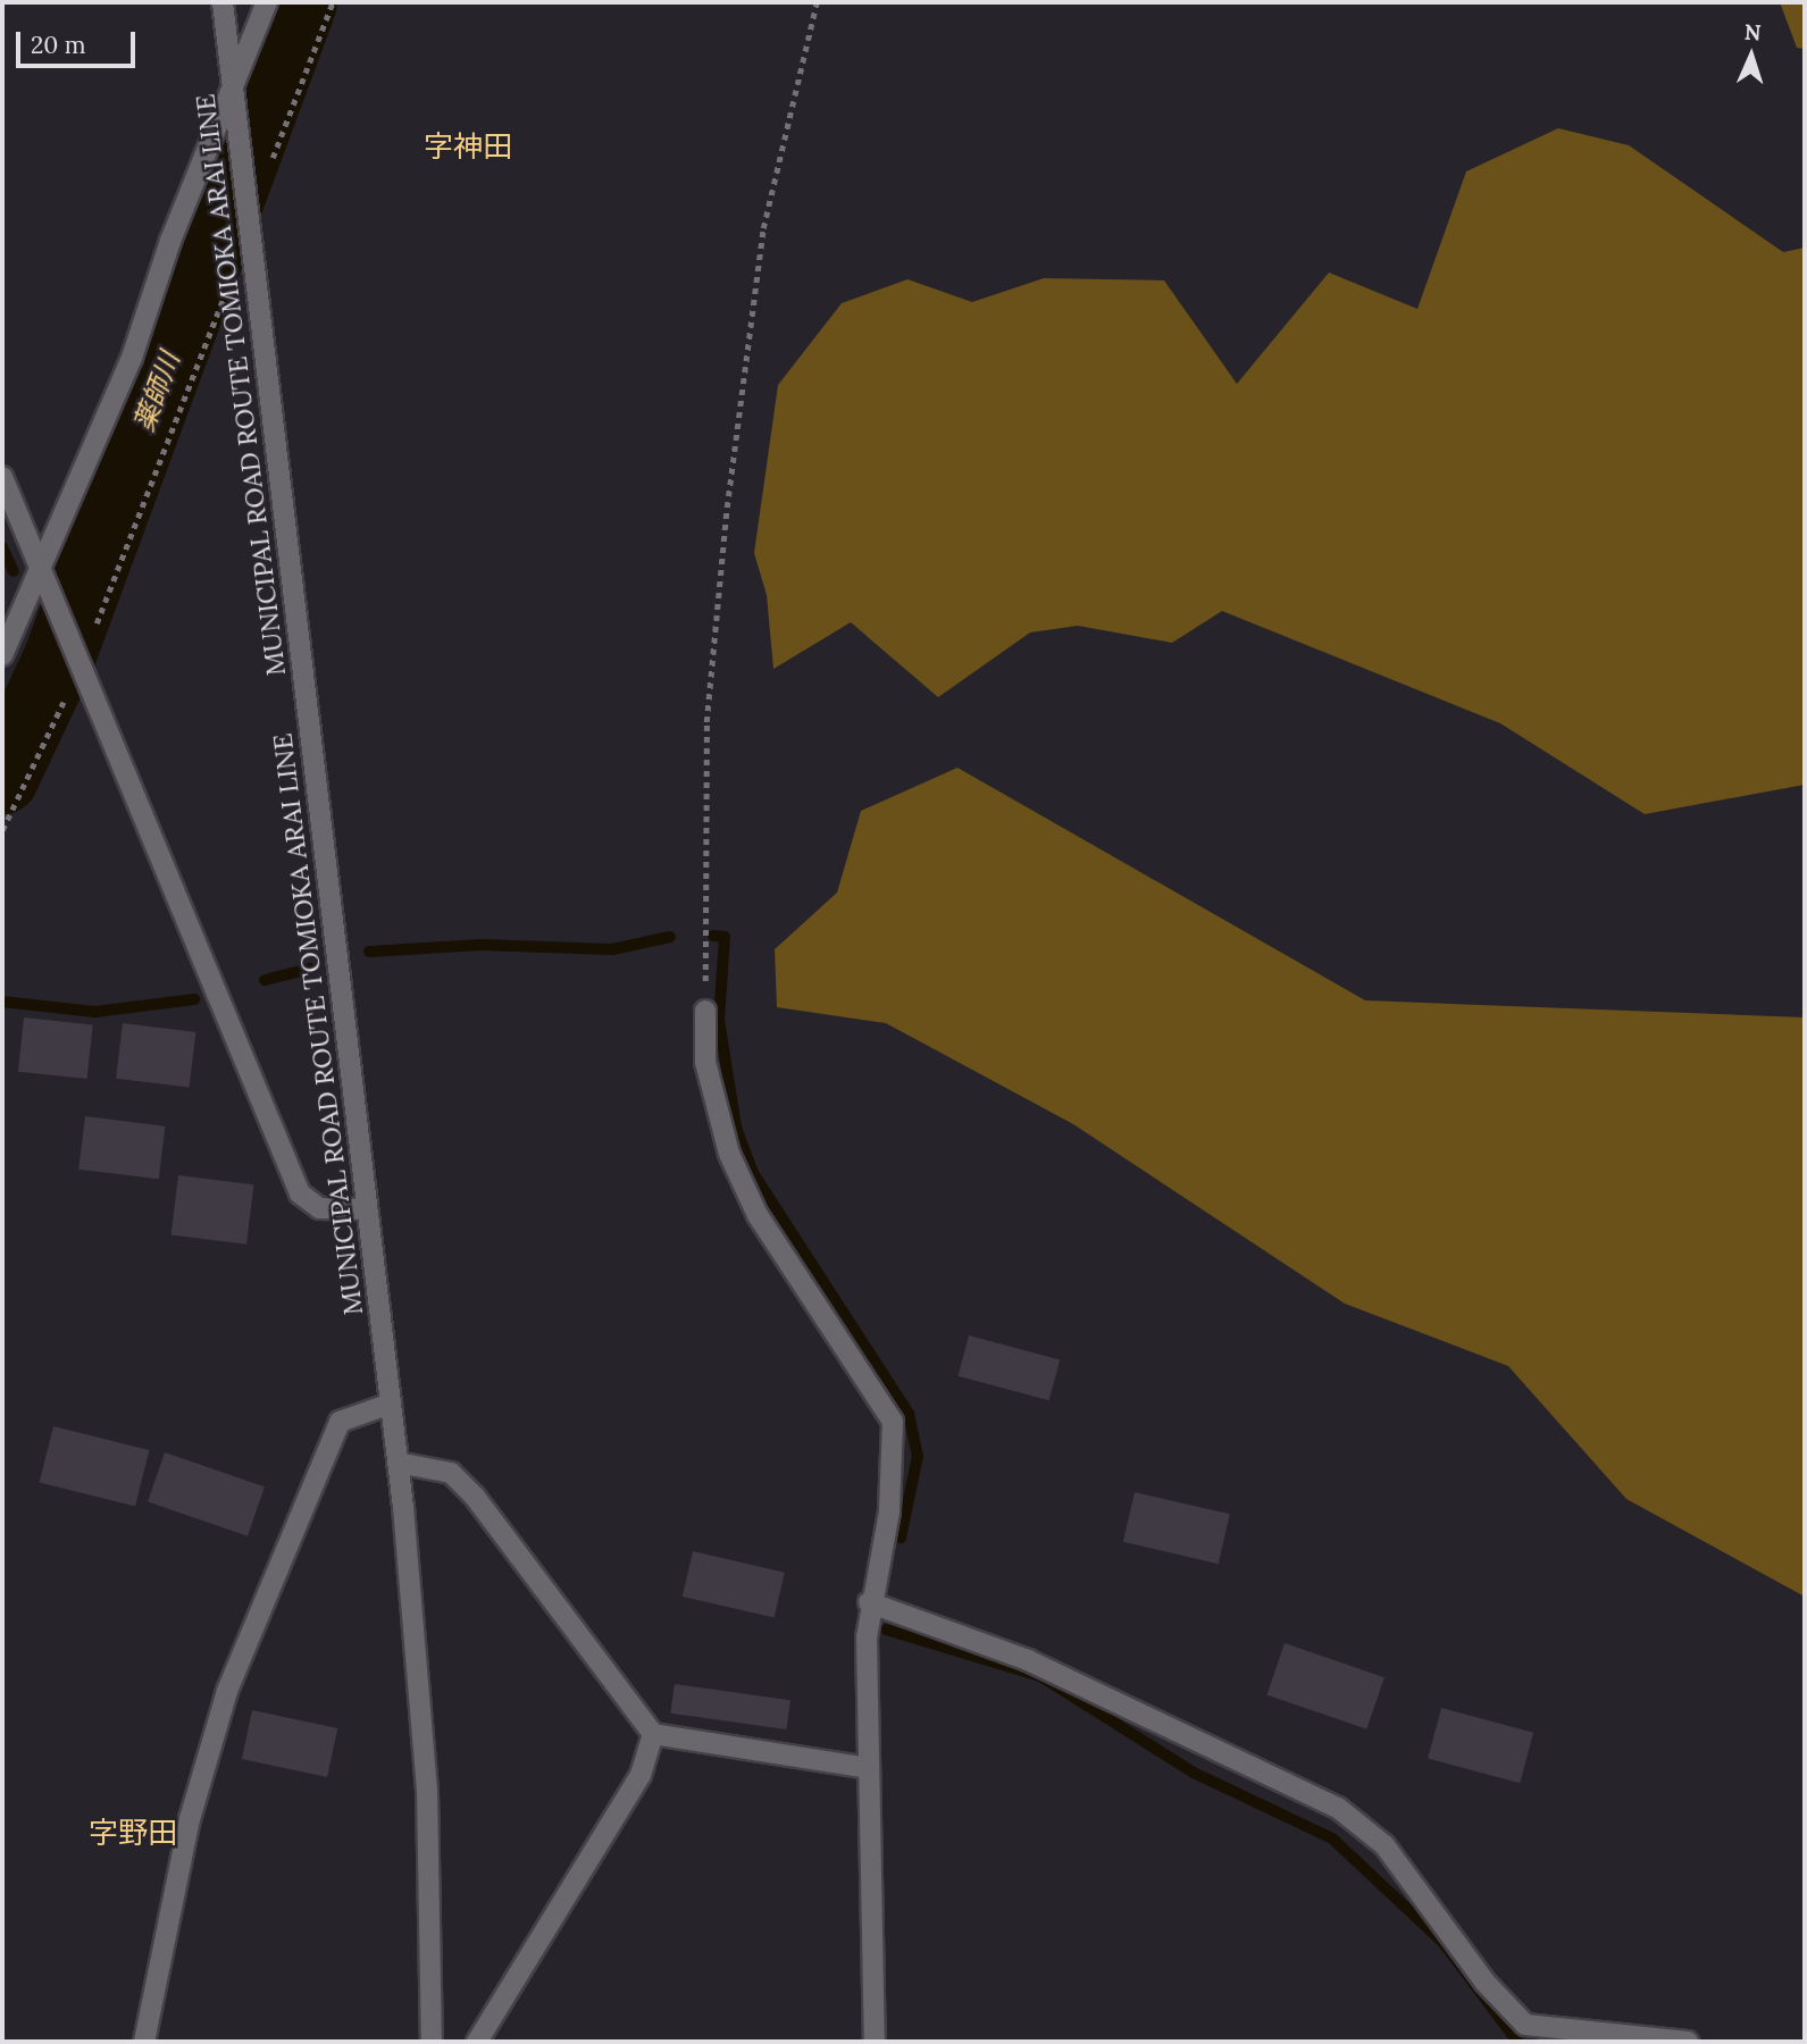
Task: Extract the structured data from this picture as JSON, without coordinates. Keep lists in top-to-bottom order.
{
  "streets": {
    "street": ["MUNICIPAL ROAD ROUTE TOMIOKA ARAI LINE"]
  },
  "districts": ["字神田", "字野田"],
  "water": ["薬師川"],
  "scale_bar": "20 m",
  "north": "top"
}
